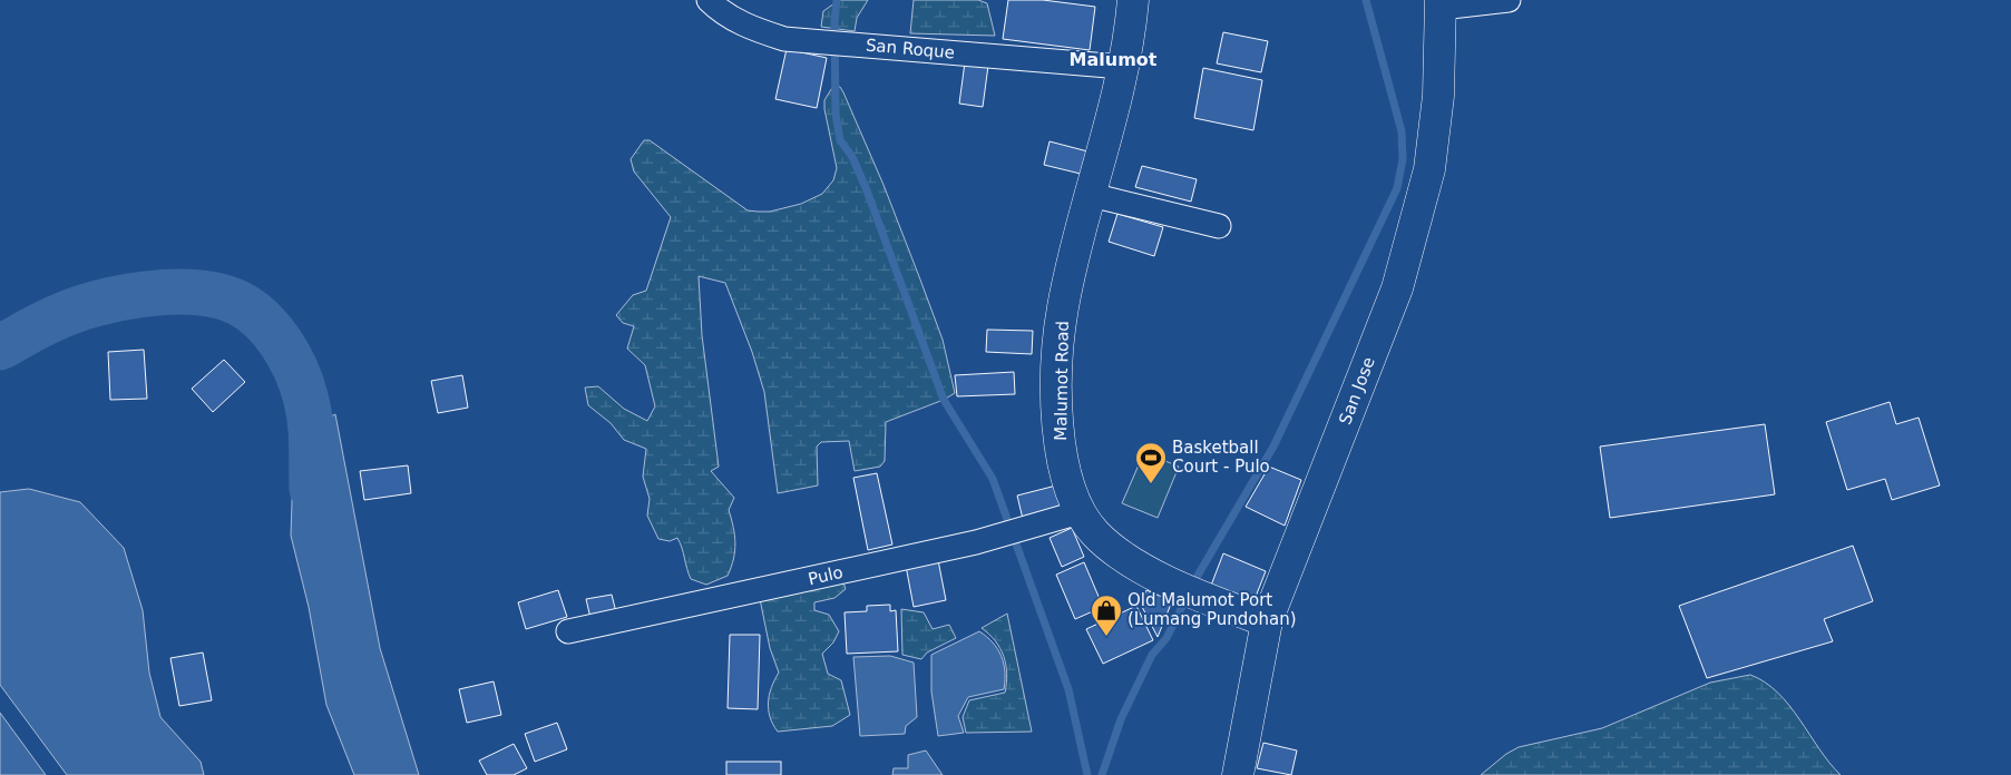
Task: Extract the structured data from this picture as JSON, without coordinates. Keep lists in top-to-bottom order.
{
  "streets": {
    "street": [
      "San Roque",
      "Malumot Road",
      "San Jose",
      "Pulo"
    ]
  },
  "crossings": [
    ["San Roque", "Malumot Road"],
    ["Malumot Road", "San Jose"],
    ["Malumot Road", "Pulo"]
  ],
  "districts": ["Malumot"],
  "places": {
    "sports": ["Basketball Court - Pulo"],
    "shop": ["Old Malumot Port (Lumang Pundohan)"]
  }
}
